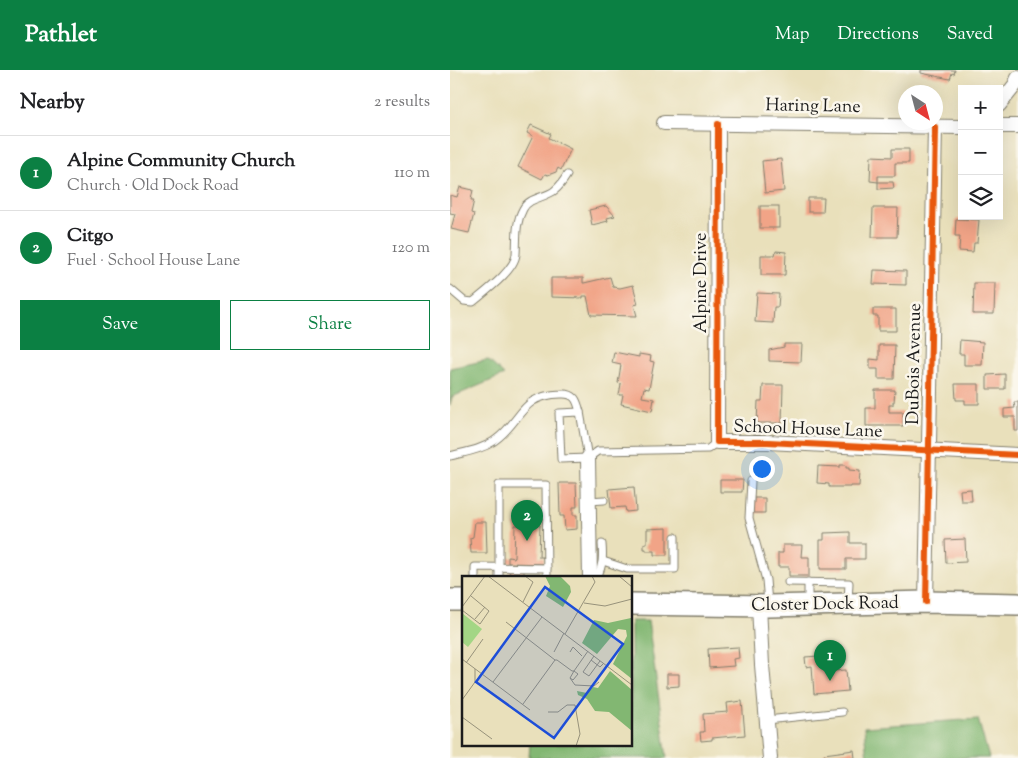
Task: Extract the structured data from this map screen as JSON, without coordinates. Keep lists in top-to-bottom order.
{
  "streets": {
    "main road": ["Closter Dock Road"],
    "street": [
      "Haring Lane",
      "Alpine Drive",
      "DuBois Avenue",
      "School House Lane"
    ]
  },
  "crossings": [
    ["Haring Lane", "Alpine Drive"],
    ["Alpine Drive", "School House Lane"],
    ["DuBois Avenue", "School House Lane"],
    ["DuBois Avenue", "Closter Dock Road"]
  ],
  "north": "bottom right",
  "page": {
    "header": "Pathlet",
    "nav": ["Map", "Directions", "Saved"],
    "heading": ["Nearby", "2 results"],
    "map_buttons": ["+", "−"],
    "list": [
      {
        "mark": "1",
        "name": "Alpine Community Church",
        "note": "Church · Old Dock Road",
        "value": "110 m"
      },
      {
        "mark": "2",
        "name": "Citgo",
        "note": "Fuel · School House Lane",
        "value": "120 m"
      }
    ],
    "buttons": ["Save", "Share"],
    "pins": ["2", "1"]
  }
}
